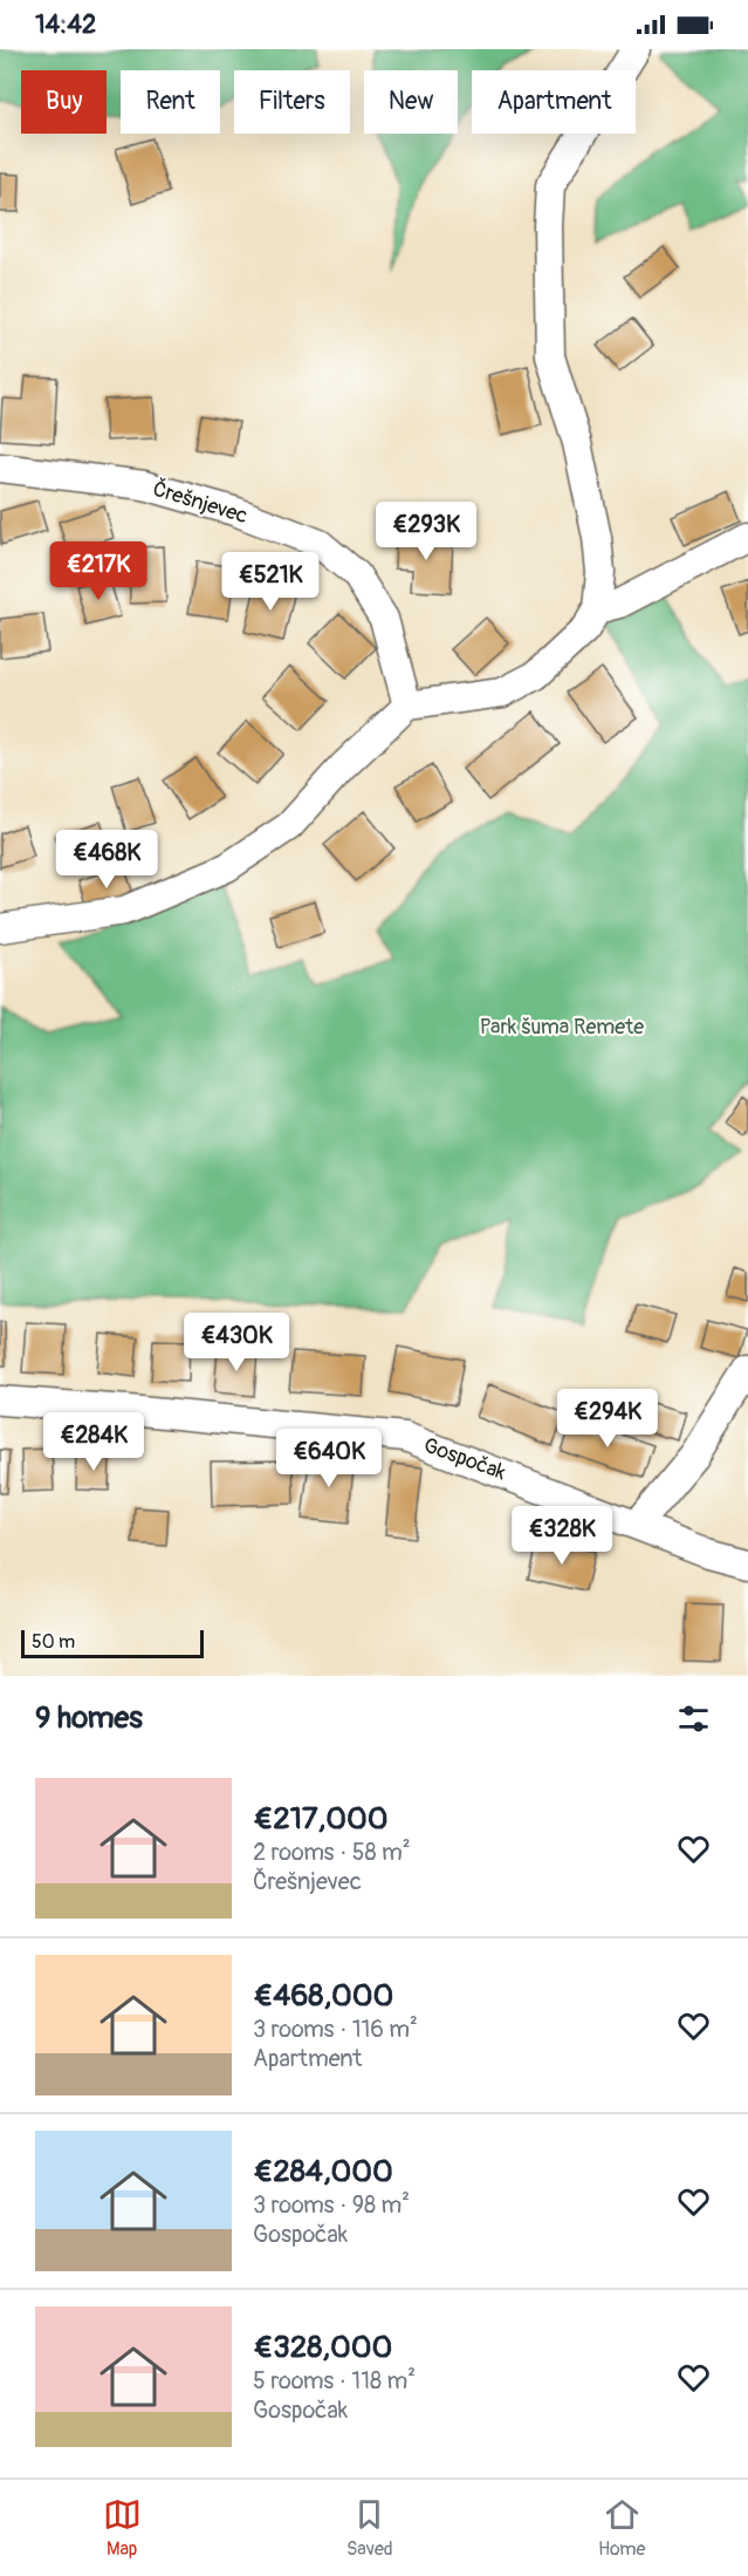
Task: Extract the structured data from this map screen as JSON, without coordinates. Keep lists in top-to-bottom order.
{
  "streets": {
    "street": ["Črešnjevec", "Gospočak"]
  },
  "parks": ["Park šuma Remete"],
  "scale_bar": "50 m",
  "page": {
    "status": "14:42",
    "chip": [
      "Buy",
      "Rent",
      "Filters",
      "New",
      "Apartment"
    ],
    "price": [
      "€293K",
      "€217K",
      "€521K",
      "€468K",
      "€430K",
      "€294K",
      "€284K",
      "€640K",
      "€328K"
    ],
    "scale": "50 m",
    "heading": "9 homes",
    "list": [
      {
        "name": "€217,000",
        "note": "2 rooms · 58 m² · Črešnjevec"
      },
      {
        "name": "€468,000",
        "note": "3 rooms · 116 m² · Apartment"
      },
      {
        "name": "€284,000",
        "note": "3 rooms · 98 m² · Gospočak"
      },
      {
        "name": "€328,000",
        "note": "5 rooms · 118 m² · Gospočak"
      }
    ],
    "tabs": ["Map", "Saved", "Home"]
  }
}
